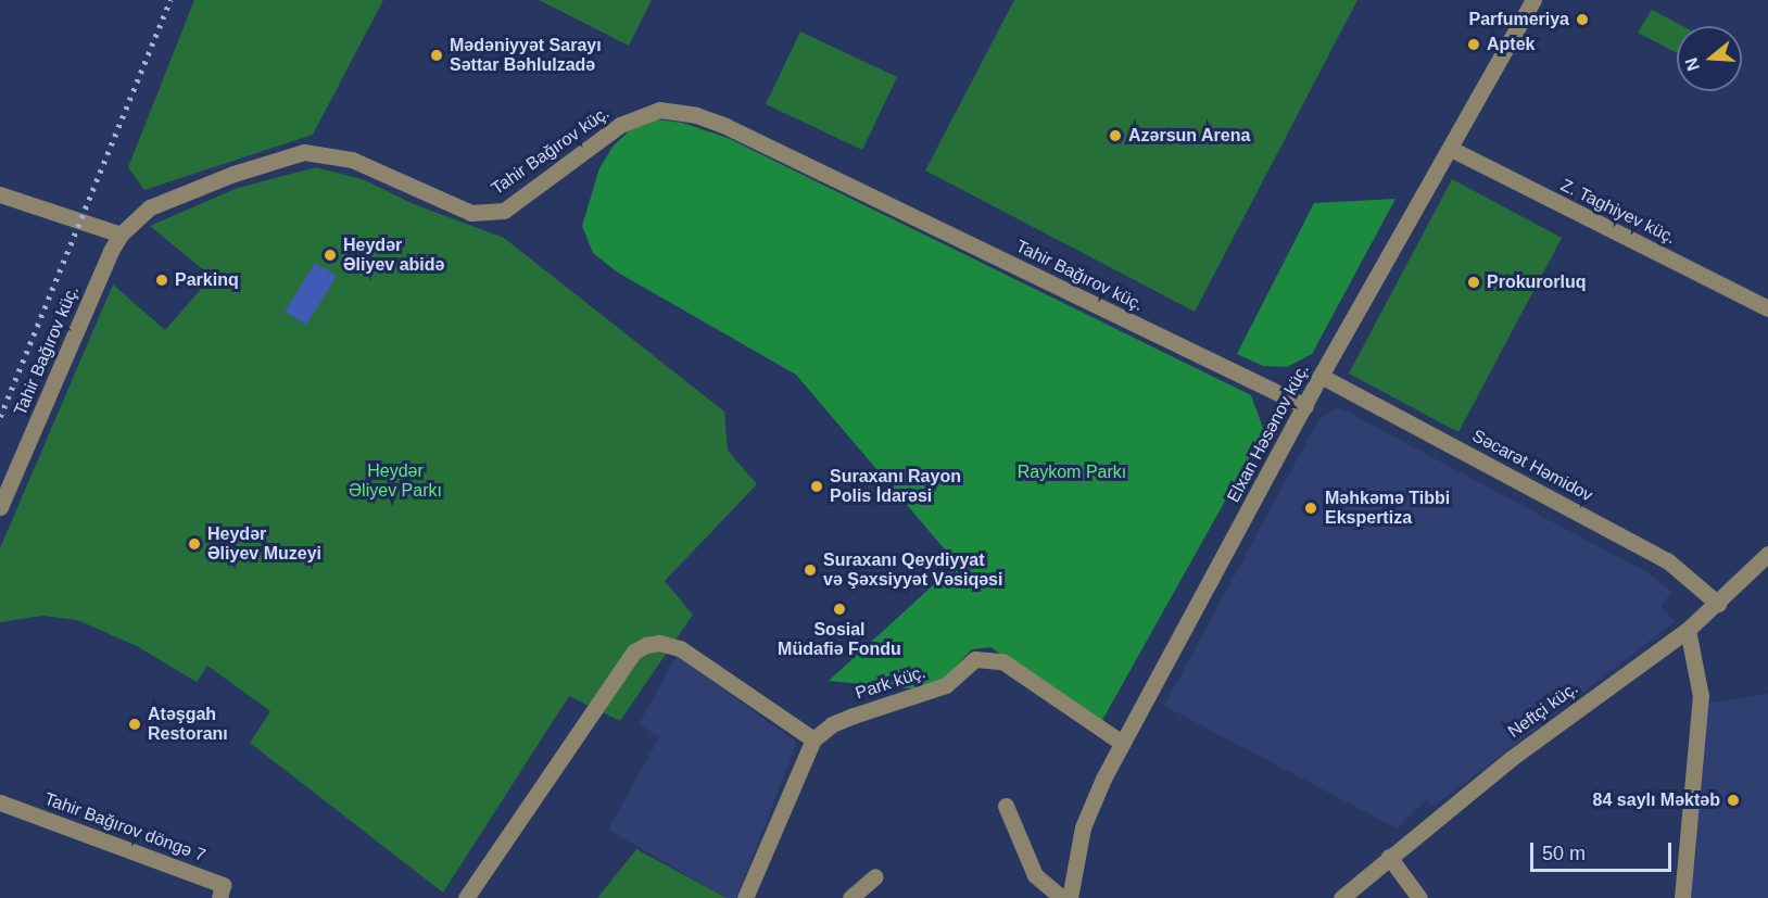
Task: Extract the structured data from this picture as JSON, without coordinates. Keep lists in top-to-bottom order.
{
  "streets": {
    "street": [
      "Tahir Bağırov küç.",
      "Z. Taghiyev küç.",
      "Elxan Həsənov küç.",
      "Səcarət Həmidov",
      "Park küç.",
      "Neftçi küç.",
      "Tahir Bağırov döngə 7"
    ]
  },
  "crossings": [
    ["Tahir Bağırov küç.", "Elxan Həsənov küç."],
    ["Z. Taghiyev küç.", "Elxan Həsənov küç."],
    ["Elxan Həsənov küç.", "Səcarət Həmidov"],
    ["Elxan Həsənov küç.", "Park küç."],
    ["Səcarət Həmidov", "Neftçi küç."]
  ],
  "parks": ["Heydər Əliyev Parkı", "Raykom Parkı"],
  "places": [
    "Parfumeriya",
    "Aptek",
    "Mədəniyyət Sarayı Səttar Bəhlulzadə",
    "Azərsun Arena",
    "Heydər Əliyev abidə",
    "Parkinq",
    "Prokurorluq",
    "Suraxanı Rayon Polis İdarəsi",
    "Məhkəmə Tibbi Ekspertiza",
    "Heydər Əliyev Muzeyi",
    "Suraxanı Qeydiyyat və Şəxsiyyət Vəsiqəsi",
    "Sosial Müdafiə Fondu",
    "Atəşgah Restoranı",
    "84 saylı Məktəb"
  ],
  "scale_bar": "50 m",
  "north": "left"
}
